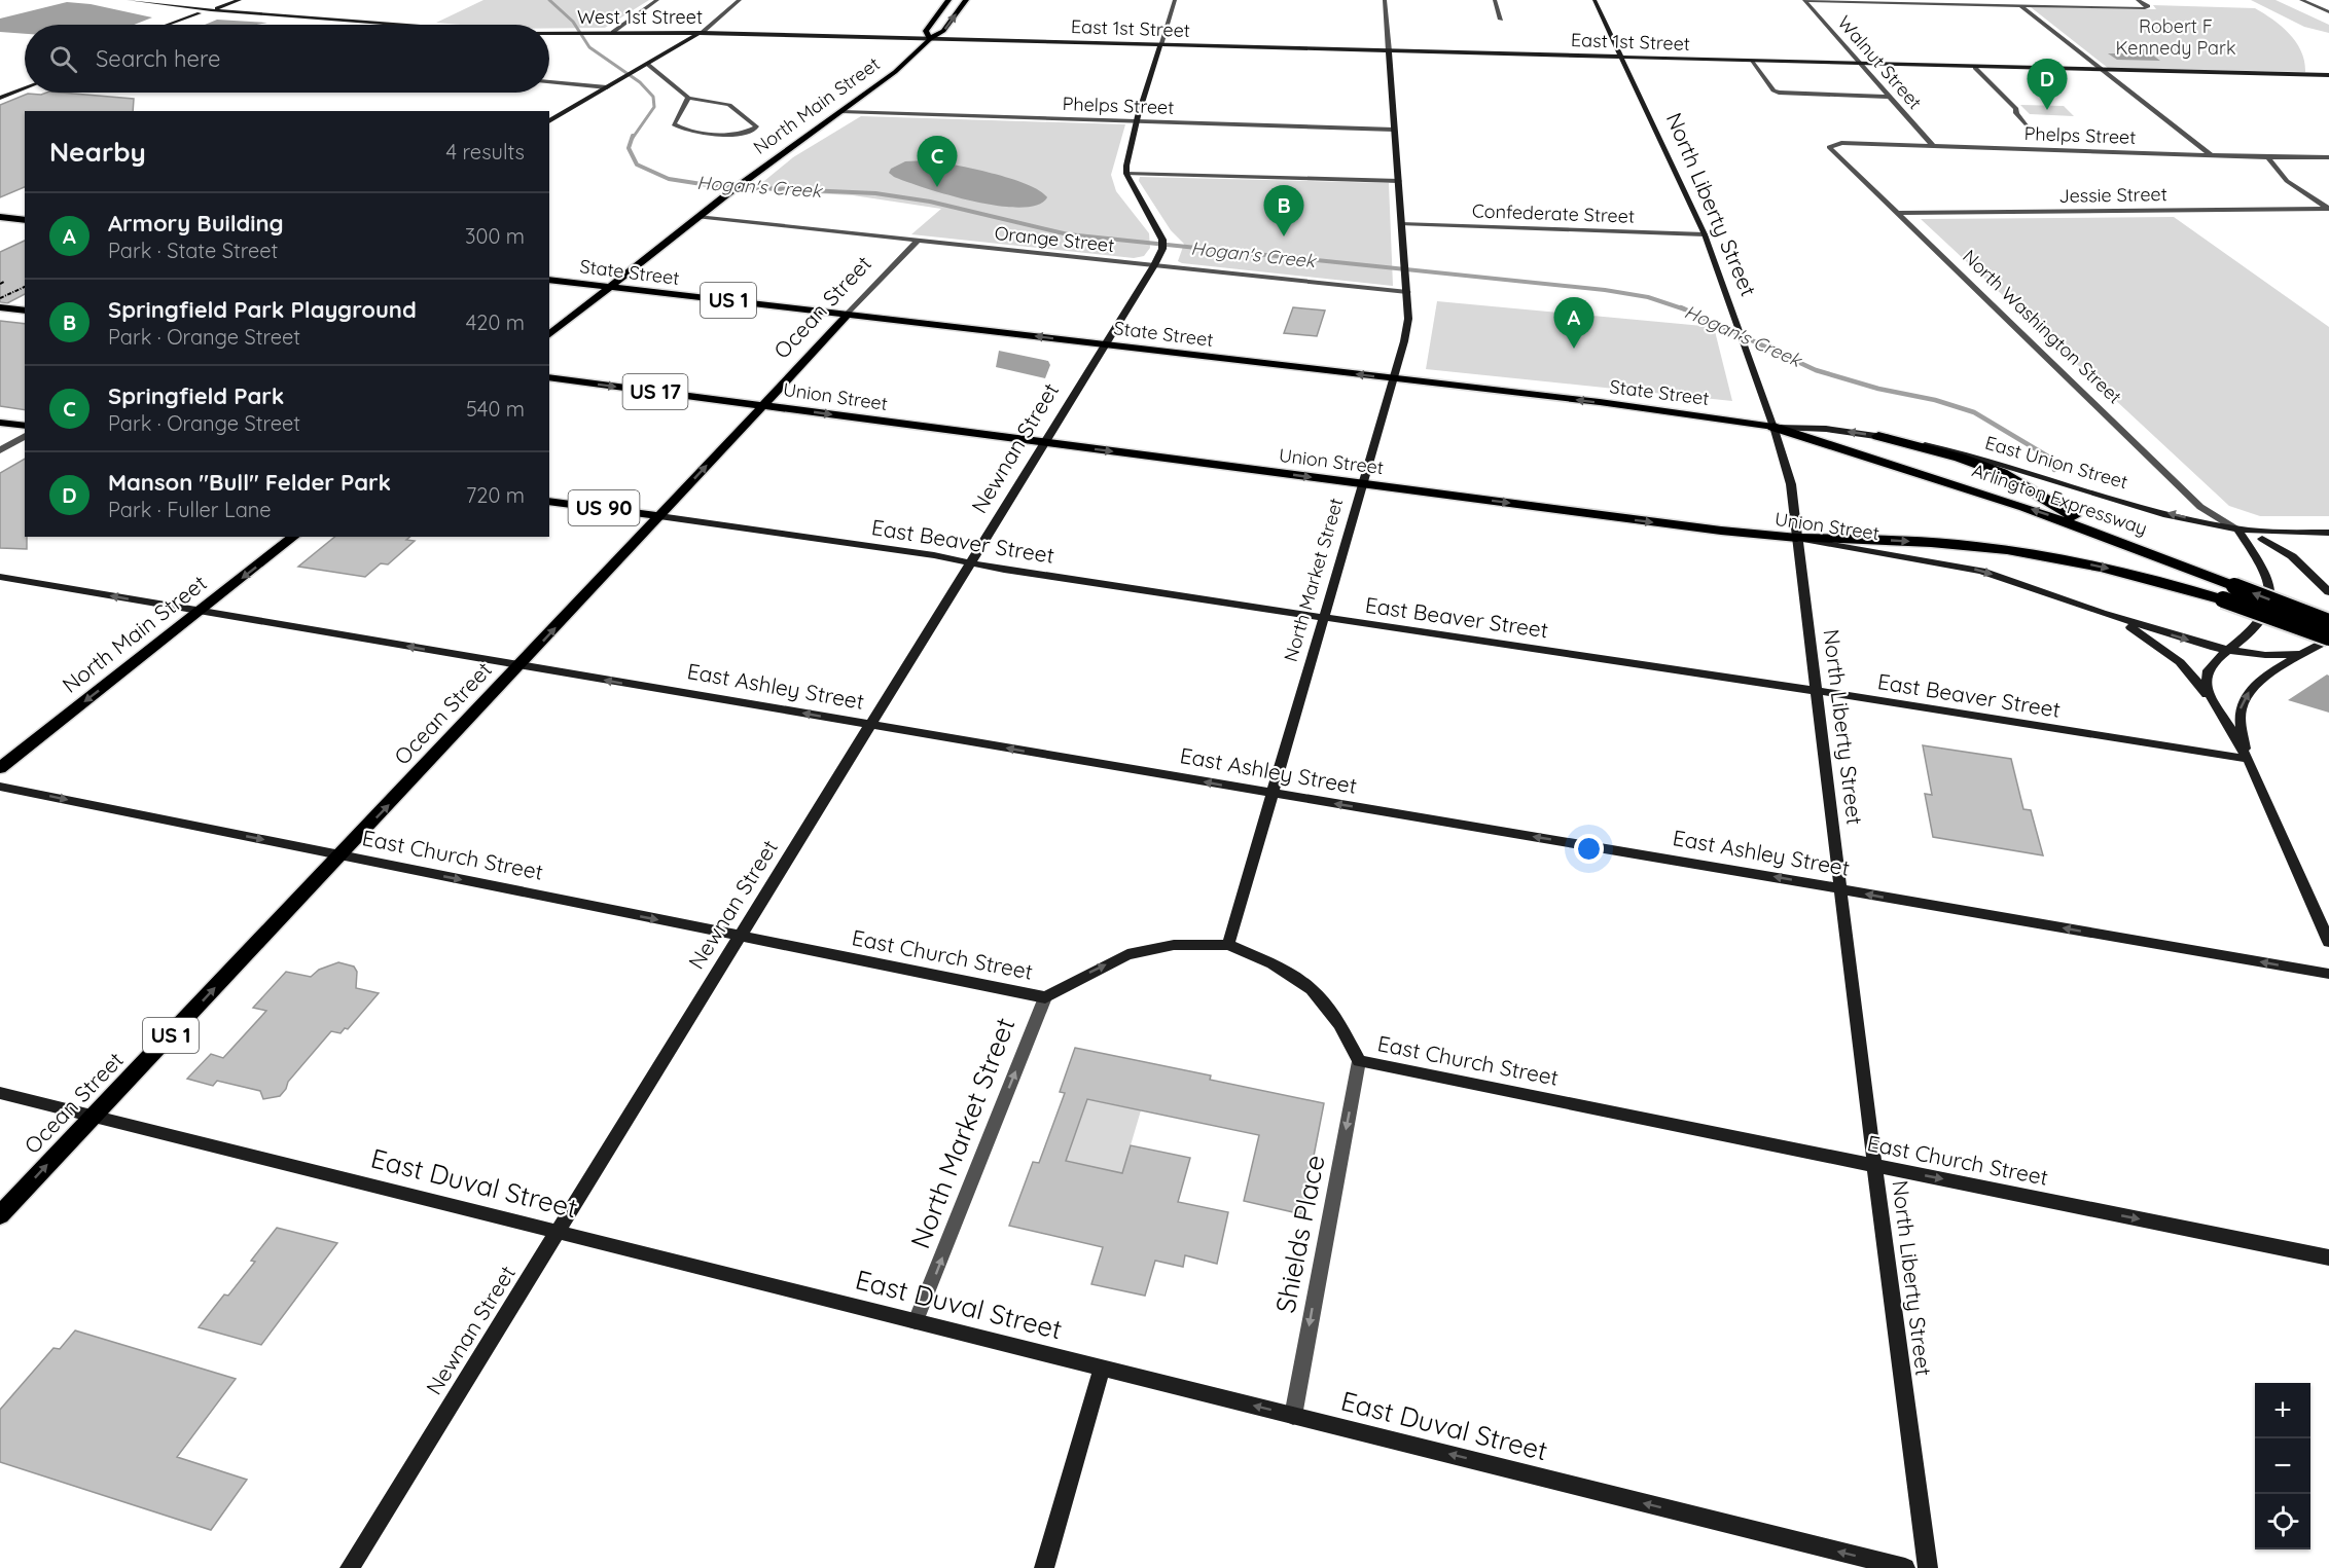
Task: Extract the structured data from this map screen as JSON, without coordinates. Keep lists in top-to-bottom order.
{
  "streets": {
    "highway": ["Arlington Expressway"],
    "main road": [
      "North Main Street",
      "State Street",
      "US 1",
      "Ocean Street",
      "US 17",
      "Union Street",
      "US 90"
    ],
    "street": [
      "West 1st Street",
      "East 1st Street",
      "Walnut Street",
      "Phelps Street",
      "Jessie Street",
      "North Liberty Street",
      "Confederate Street",
      "Orange Street",
      "North Washington Street",
      "Newnan Street",
      "East Union Street",
      "East Beaver Street",
      "North Market Street",
      "East Ashley Street",
      "East Church Street",
      "East Duval Street",
      "Shields Place"
    ]
  },
  "crossings": [
    ["West 1st Street", "East 1st Street"],
    ["West 1st Street", "North Main Street"],
    ["East 1st Street", "Walnut Street"],
    ["East 1st Street", "North Main Street"],
    ["East 1st Street", "North Liberty Street"],
    ["East 1st Street", "North Market Street"],
    ["Walnut Street", "Phelps Street"],
    ["North Main Street", "Phelps Street"],
    ["North Main Street", "Orange Street"],
    ["North Main Street", "State Street"],
    ["North Main Street", "East Ashley Street"],
    ["Phelps Street", "North Washington Street"],
    ["Phelps Street", "North Market Street"],
    ["Jessie Street", "North Washington Street"],
    ["North Liberty Street", "Confederate Street"],
    ["North Liberty Street", "State Street"],
    ["North Liberty Street", "Union Street"],
    ["North Liberty Street", "East Union Street"],
    ["North Liberty Street", "Arlington Expressway"],
    ["North Liberty Street", "East Beaver Street"],
    ["North Liberty Street", "East Ashley Street"],
    ["North Liberty Street", "East Church Street"],
    ["Confederate Street", "North Market Street"],
    ["Orange Street", "Ocean Street"],
    ["Orange Street", "Newnan Street"],
    ["Orange Street", "North Market Street"],
    ["State Street", "Ocean Street"],
    ["State Street", "Newnan Street"],
    ["State Street", "East Union Street"],
    ["State Street", "Arlington Expressway"],
    ["State Street", "North Market Street"],
    ["Ocean Street", "Union Street"],
    ["Ocean Street", "US 90"],
    ["Ocean Street", "East Beaver Street"],
    ["Ocean Street", "East Ashley Street"],
    ["Ocean Street", "East Church Street"],
    ["Ocean Street", "East Duval Street"],
    ["North Washington Street", "East Union Street"],
    ["Union Street", "Newnan Street"],
    ["Union Street", "North Market Street"],
    ["Newnan Street", "East Beaver Street"],
    ["Newnan Street", "East Ashley Street"],
    ["Newnan Street", "East Church Street"],
    ["Newnan Street", "East Duval Street"],
    ["East Union Street", "Arlington Expressway"],
    ["US 90", "East Beaver Street"],
    ["East Beaver Street", "North Market Street"],
    ["North Market Street", "East Ashley Street"],
    ["North Market Street", "East Church Street"],
    ["North Market Street", "East Duval Street"],
    ["East Church Street", "Shields Place"],
    ["East Duval Street", "Shields Place"]
  ],
  "one_way": [
    "State Street",
    "Ocean Street",
    "Union Street",
    "East Union Street",
    "East Ashley Street",
    "East Church Street",
    "East Duval Street",
    "Shields Place"
  ],
  "water": ["Hogan's Creek"],
  "parks": ["Robert F Kennedy Park"],
  "page": {
    "search": "Search here",
    "pins": [
      "D",
      "C",
      "B",
      "A"
    ],
    "heading": ["Nearby", "4 results"],
    "list": [
      {
        "mark": "A",
        "name": "Armory Building",
        "note": "Park · State Street",
        "value": "300 m"
      },
      {
        "mark": "B",
        "name": "Springfield Park Playground",
        "note": "Park · Orange Street",
        "value": "420 m"
      },
      {
        "mark": "C",
        "name": "Springfield Park",
        "note": "Park · Orange Street",
        "value": "540 m"
      },
      {
        "mark": "D",
        "name": "Manson \"Bull\" Felder Park",
        "note": "Park · Fuller Lane",
        "value": "720 m"
      }
    ],
    "map_buttons": ["+", "−"]
  }
}
